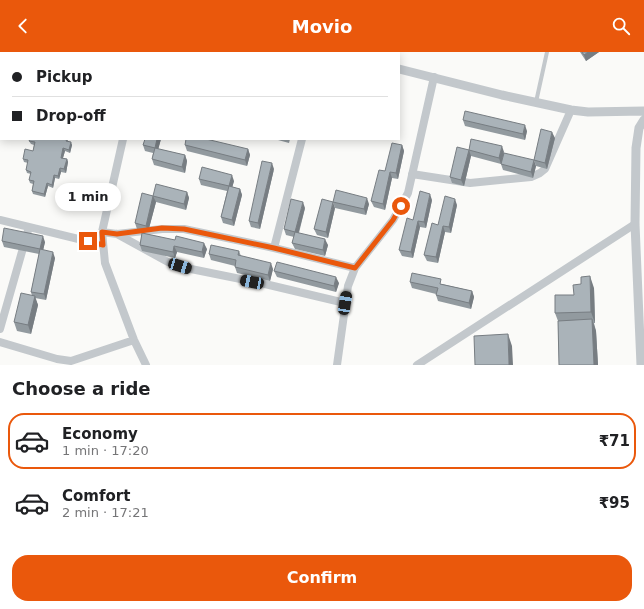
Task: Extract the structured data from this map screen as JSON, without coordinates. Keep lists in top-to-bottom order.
{
  "page": {
    "header": "Movio",
    "banner": ["Pickup", "Drop-off"],
    "bubble": "1 min",
    "heading": "Choose a ride",
    "list": [
      {
        "name": "Economy",
        "note": "1 min · 17:20",
        "value": "₹71"
      },
      {
        "name": "Comfort",
        "note": "2 min · 17:21",
        "value": "₹95"
      }
    ],
    "buttons": "Confirm"
  }
}
